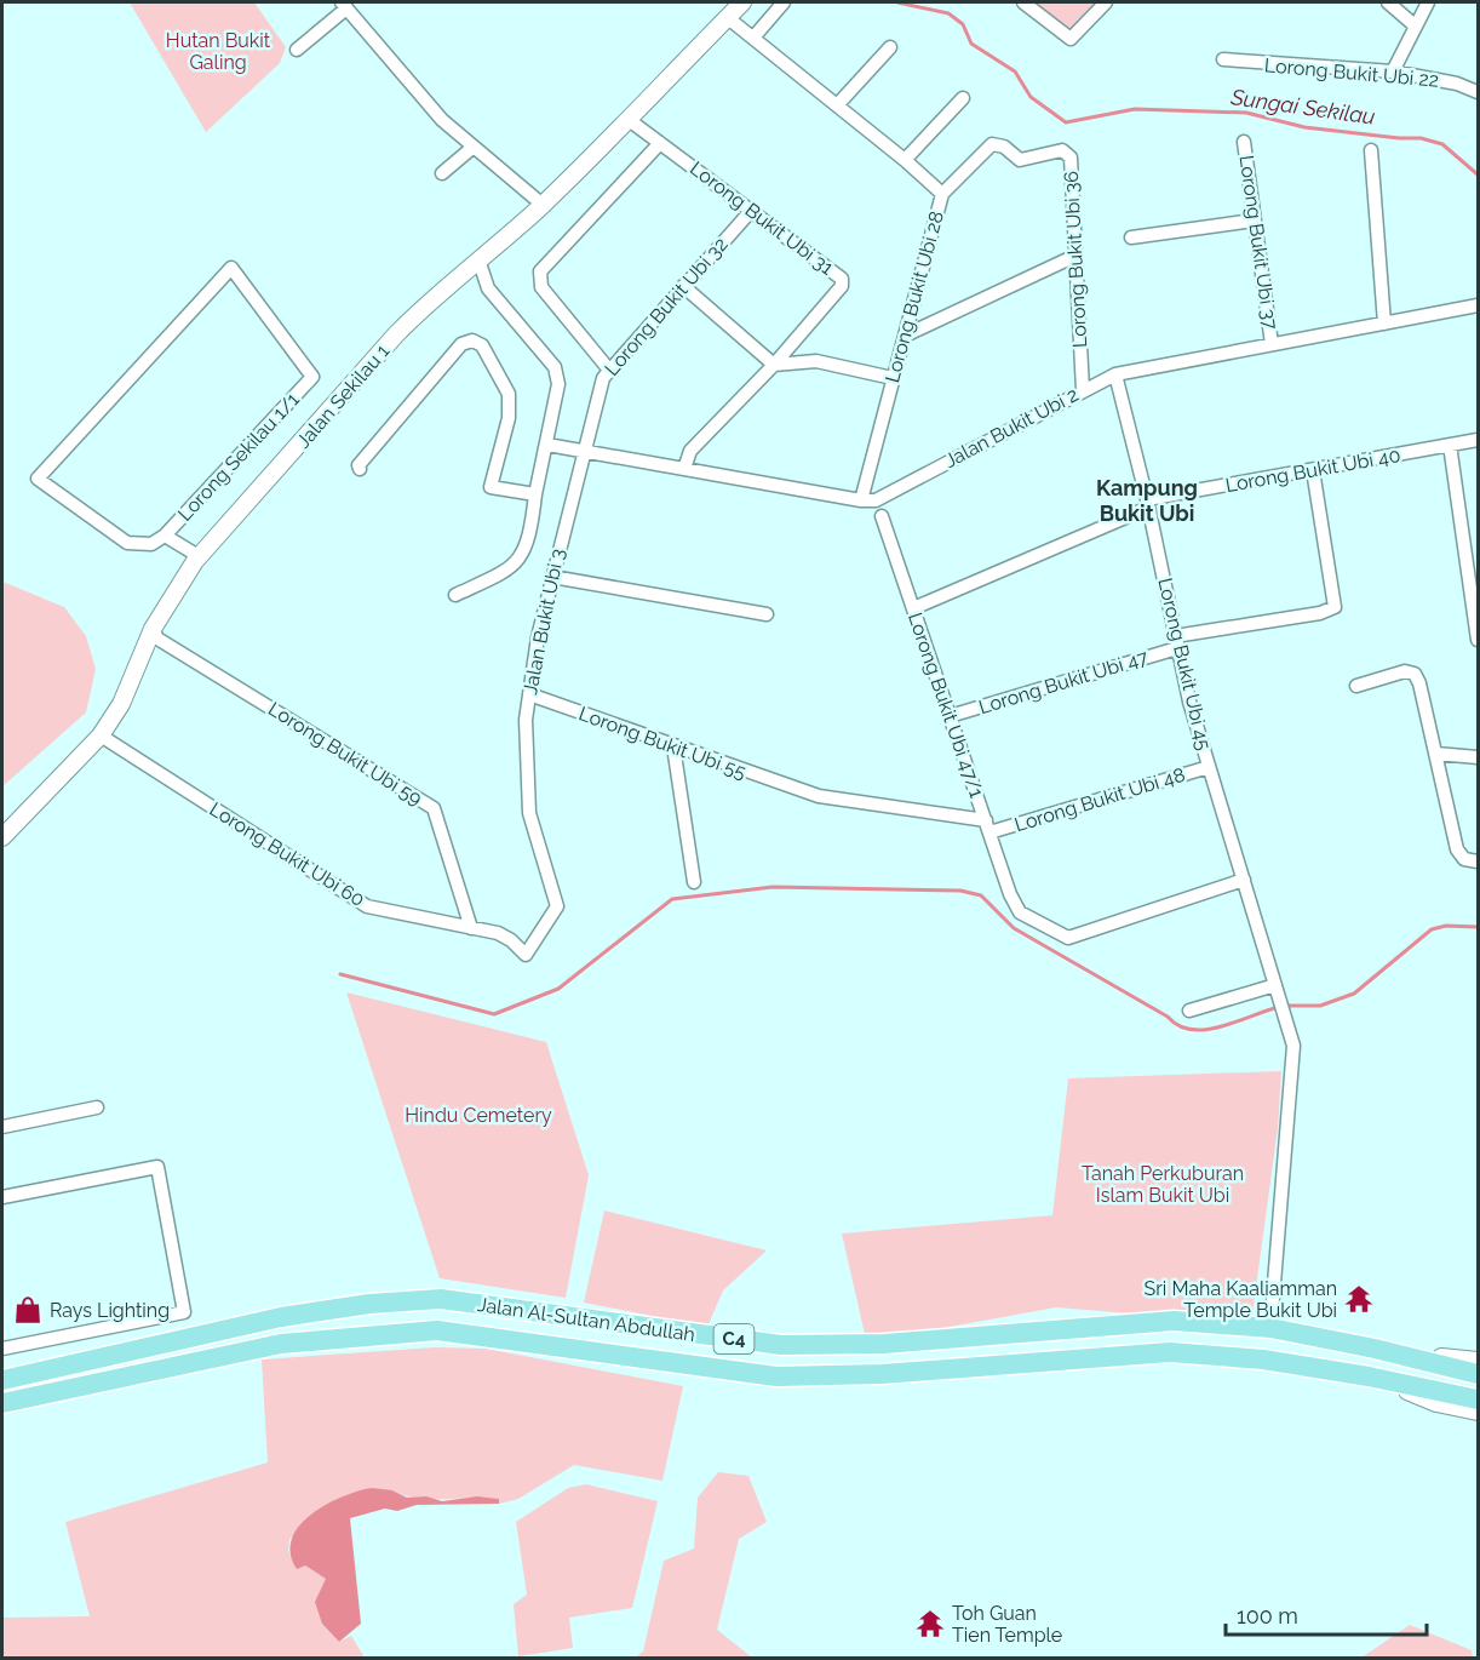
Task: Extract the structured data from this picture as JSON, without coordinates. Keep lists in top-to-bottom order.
{
  "streets": {
    "main road": ["Jalan Al-Sultan Abdullah", "C4"],
    "street": [
      "Lorong Bukit Ubi 22",
      "Lorong Bukit Ubi 31",
      "Lorong Bukit Ubi 37",
      "Lorong Bukit Ubi 36",
      "Lorong Bukit Ubi 28",
      "Lorong Bukit Ubi 32",
      "Jalan Sekilau 1",
      "Jalan Bukit Ubi 2",
      "Lorong Sekilau 1/1",
      "Lorong Bukit Ubi 40",
      "Jalan Bukit Ubi 3",
      "Lorong Bukit Ubi 45",
      "Lorong Bukit Ubi 47",
      "Lorong Bukit Ubi 47/1",
      "Lorong Bukit Ubi 55",
      "Lorong Bukit Ubi 59",
      "Lorong Bukit Ubi 48",
      "Lorong Bukit Ubi 60"
    ]
  },
  "crossings": [
    ["Lorong Bukit Ubi 31", "Lorong Bukit Ubi 32"],
    ["Lorong Bukit Ubi 31", "Jalan Sekilau 1"],
    ["Lorong Bukit Ubi 37", "Jalan Bukit Ubi 2"],
    ["Lorong Bukit Ubi 36", "Lorong Bukit Ubi 28"],
    ["Lorong Bukit Ubi 36", "Jalan Bukit Ubi 2"],
    ["Lorong Bukit Ubi 28", "Jalan Sekilau 1"],
    ["Lorong Bukit Ubi 28", "Jalan Bukit Ubi 2"],
    ["Lorong Bukit Ubi 32", "Jalan Bukit Ubi 2"],
    ["Lorong Bukit Ubi 32", "Jalan Bukit Ubi 3"],
    ["Jalan Sekilau 1", "Lorong Bukit Ubi 59"],
    ["Jalan Sekilau 1", "Lorong Bukit Ubi 60"],
    ["Jalan Bukit Ubi 2", "Jalan Bukit Ubi 3"],
    ["Jalan Bukit Ubi 2", "Lorong Bukit Ubi 45"],
    ["Lorong Bukit Ubi 40", "Lorong Bukit Ubi 45"],
    ["Lorong Bukit Ubi 40", "Lorong Bukit Ubi 47"],
    ["Lorong Bukit Ubi 40", "Lorong Bukit Ubi 47/1"],
    ["Jalan Bukit Ubi 3", "Lorong Bukit Ubi 55"],
    ["Jalan Bukit Ubi 3", "Lorong Bukit Ubi 60"],
    ["Lorong Bukit Ubi 45", "Lorong Bukit Ubi 47"],
    ["Lorong Bukit Ubi 45", "Lorong Bukit Ubi 47/1"],
    ["Lorong Bukit Ubi 45", "Lorong Bukit Ubi 48"],
    ["Lorong Bukit Ubi 45", "Jalan Al-Sultan Abdullah"],
    ["Lorong Bukit Ubi 47", "Lorong Bukit Ubi 47/1"],
    ["Lorong Bukit Ubi 47/1", "Lorong Bukit Ubi 55"],
    ["Lorong Bukit Ubi 47/1", "Lorong Bukit Ubi 48"],
    ["Lorong Bukit Ubi 55", "Lorong Bukit Ubi 48"],
    ["Lorong Bukit Ubi 59", "Lorong Bukit Ubi 60"]
  ],
  "districts": ["Kampung Bukit Ubi"],
  "water": ["Sungai Sekilau"],
  "parks": ["Hutan Bukit Galing", "Hindu Cemetery", "Tanah Perkuburan Islam Bukit Ubi"],
  "places": {
    "temple": ["Sri Maha Kaaliamman Temple Bukit Ubi", "Toh Guan Tien Temple"],
    "shop": ["Rays Lighting"]
  },
  "scale_bar": "100 m"
}
